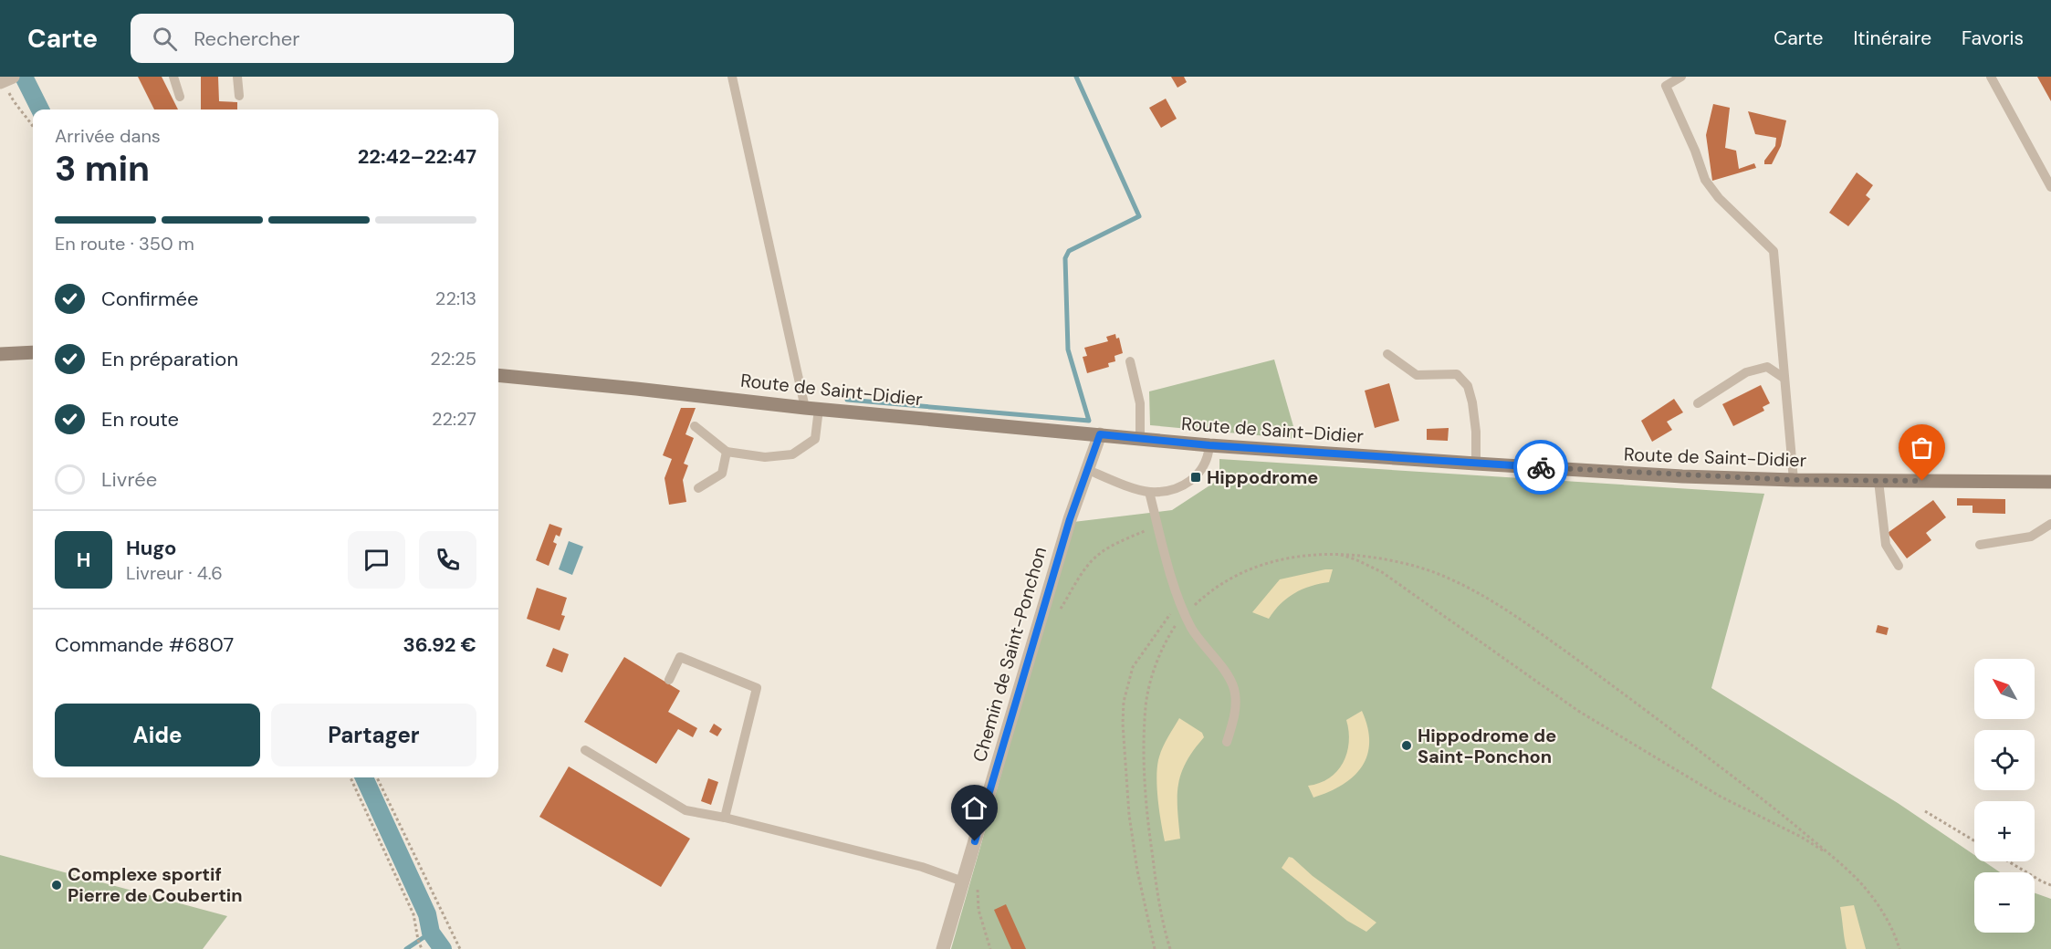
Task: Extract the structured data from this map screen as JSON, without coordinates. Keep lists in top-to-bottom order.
{
  "streets": {
    "main road": ["Route de Saint-Didier"],
    "street": ["Chemin de Saint-Ponchon"]
  },
  "crossings": [
    ["Route de Saint-Didier", "Chemin de Saint-Ponchon"]
  ],
  "places": {
    "transit": ["Hippodrome"],
    "other": ["Hippodrome de Saint-Ponchon", "Complexe sportif Pierre de Coubertin"]
  },
  "north": "top left",
  "page": {
    "header": "Carte",
    "search": "Rechercher",
    "nav": ["Carte", "Itinéraire", "Favoris"],
    "heading": ["3 min", "Arrivée dans", "22:42–22:47"],
    "panel": [
      "Hugo",
      "Livreur · 4.6",
      "Commande #6807",
      "36.92 €"
    ],
    "bar": "En route · 350 m",
    "list": [
      ["Confirmée", "22:13"],
      ["En préparation", "22:25"],
      ["En route", "22:27"],
      "Livrée"
    ],
    "round": "H",
    "map_buttons": ["+", "−"],
    "buttons": ["Aide", "Partager"]
  }
}
